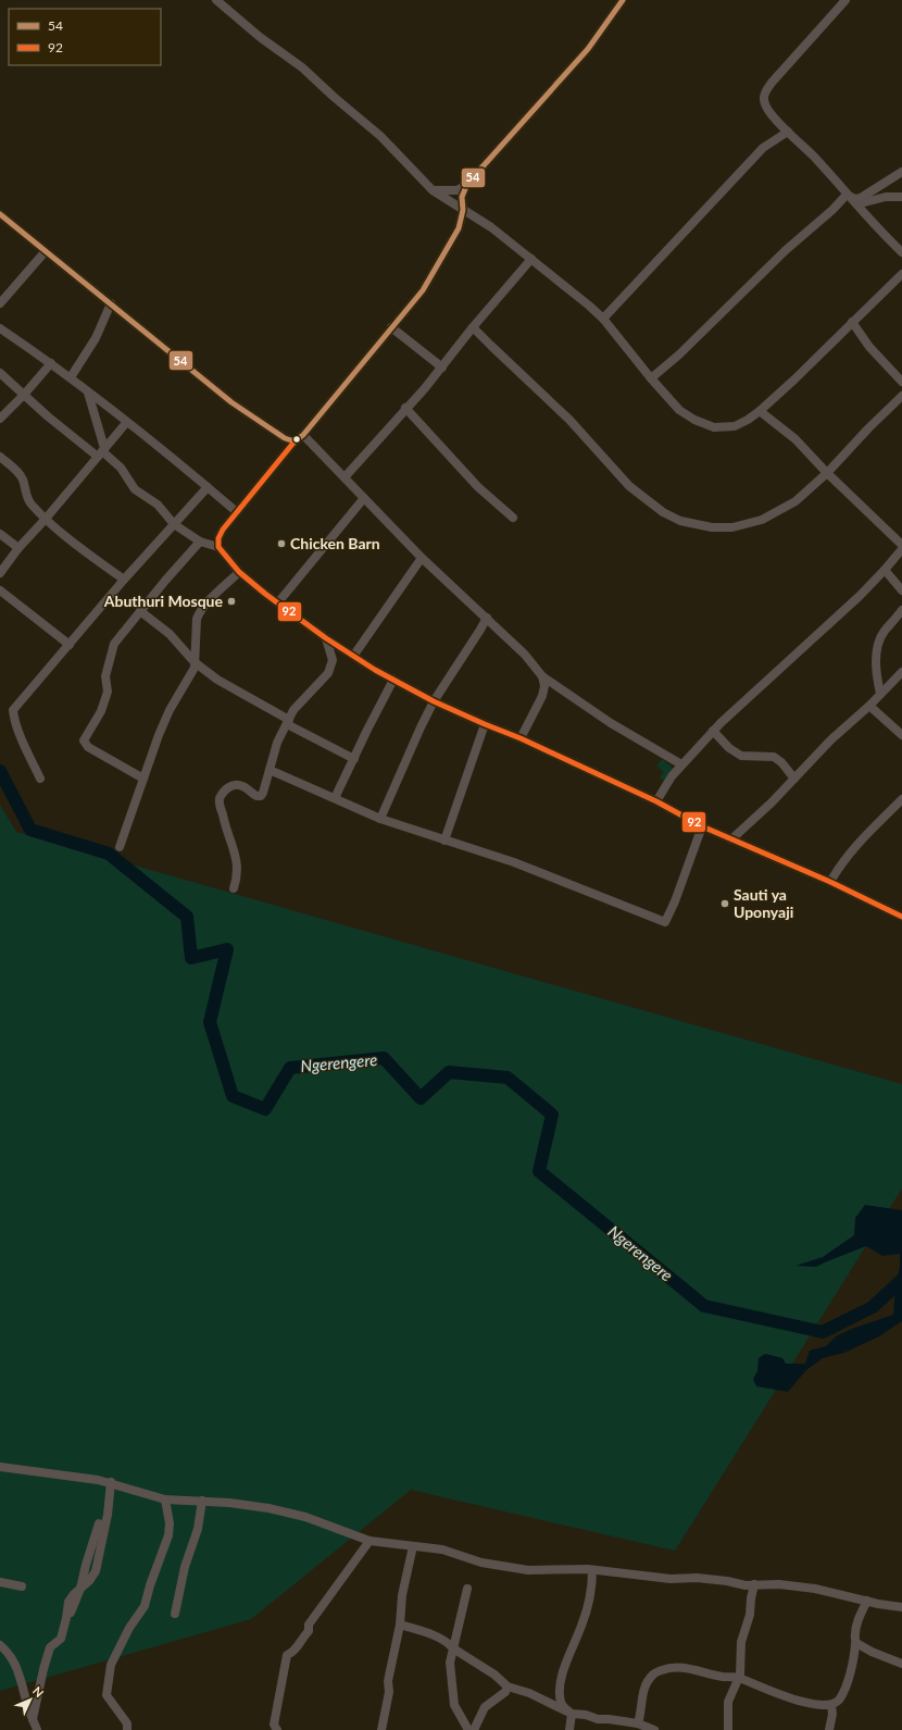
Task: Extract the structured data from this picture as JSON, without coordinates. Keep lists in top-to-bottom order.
{
  "water": ["Ngerengere"],
  "places": ["Chicken Barn", "Abuthuri Mosque", "Sauti ya Uponyaji"],
  "lines": ["transit line 54", "transit line 92"],
  "legend": ["54", "92"],
  "north": "top right"
}
